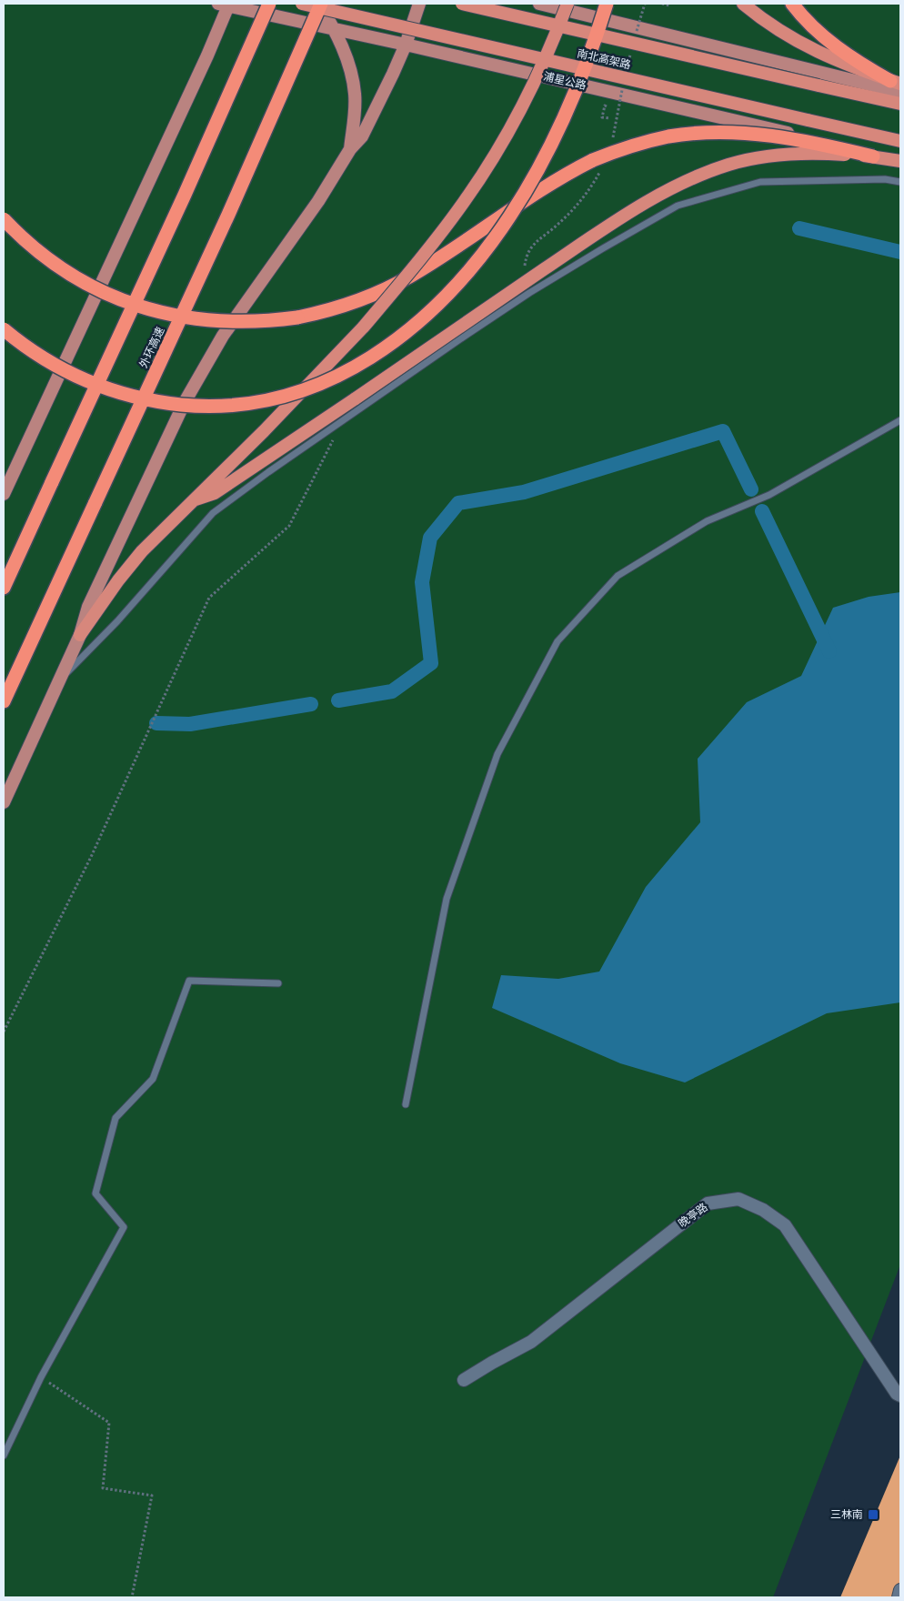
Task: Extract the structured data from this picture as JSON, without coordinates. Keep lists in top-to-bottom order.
{
  "streets": {
    "highway": ["南北高架路", "外环高速"],
    "main road": ["浦星公路"],
    "street": ["晚亭路"]
  },
  "places": {
    "transit": ["三林南"]
  }
}
